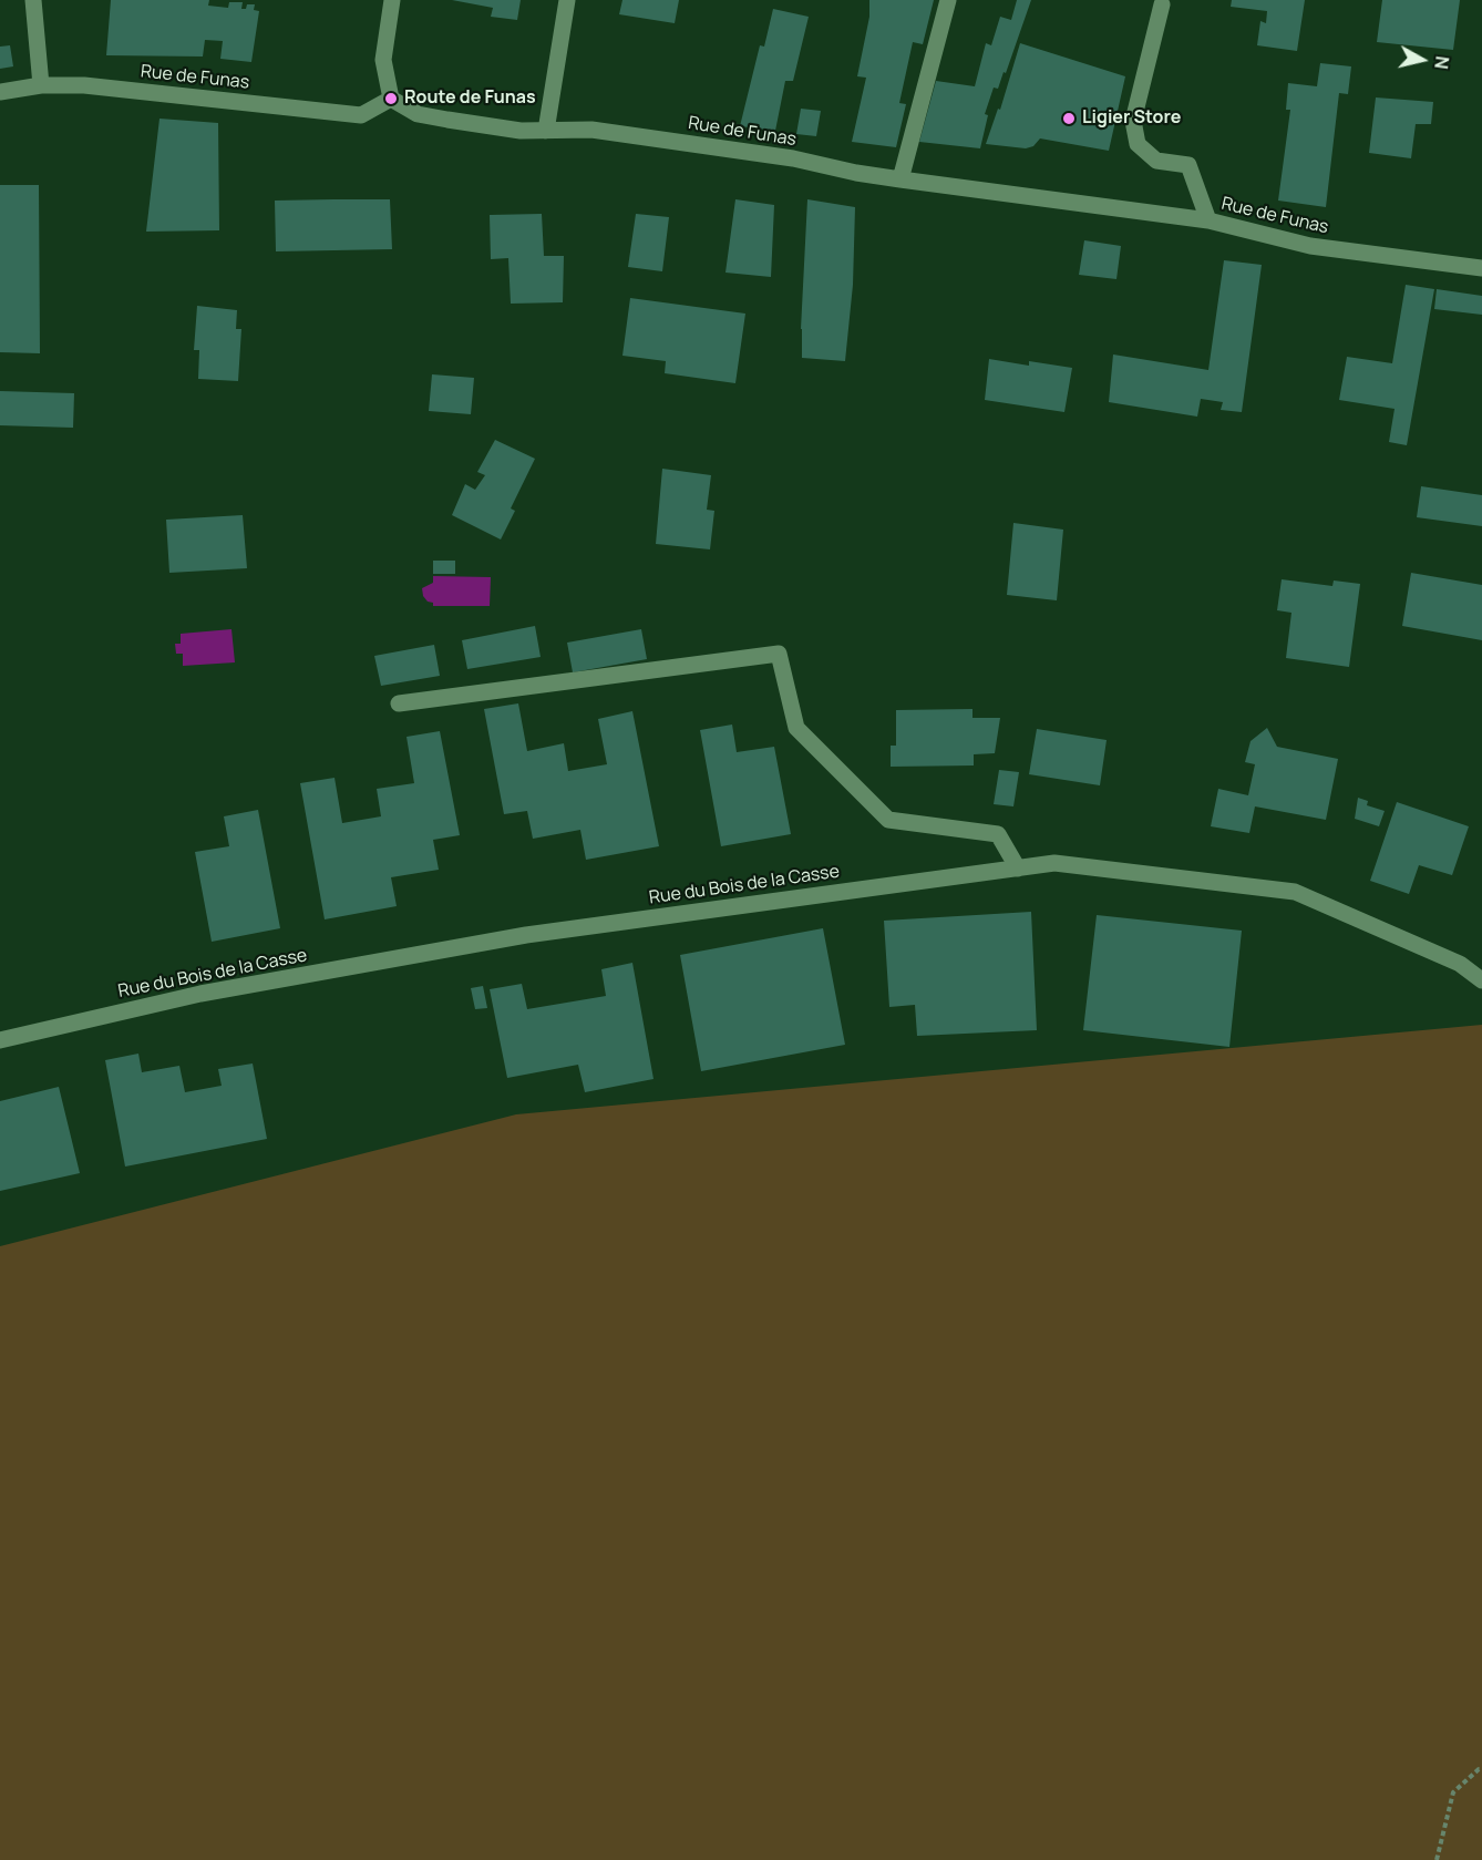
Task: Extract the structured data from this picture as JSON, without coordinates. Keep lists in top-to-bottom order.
{
  "streets": {
    "street": ["Rue de Funas", "Rue du Bois de la Casse"]
  },
  "places": ["Route de Funas", "Ligier Store"],
  "north": "right"
}
